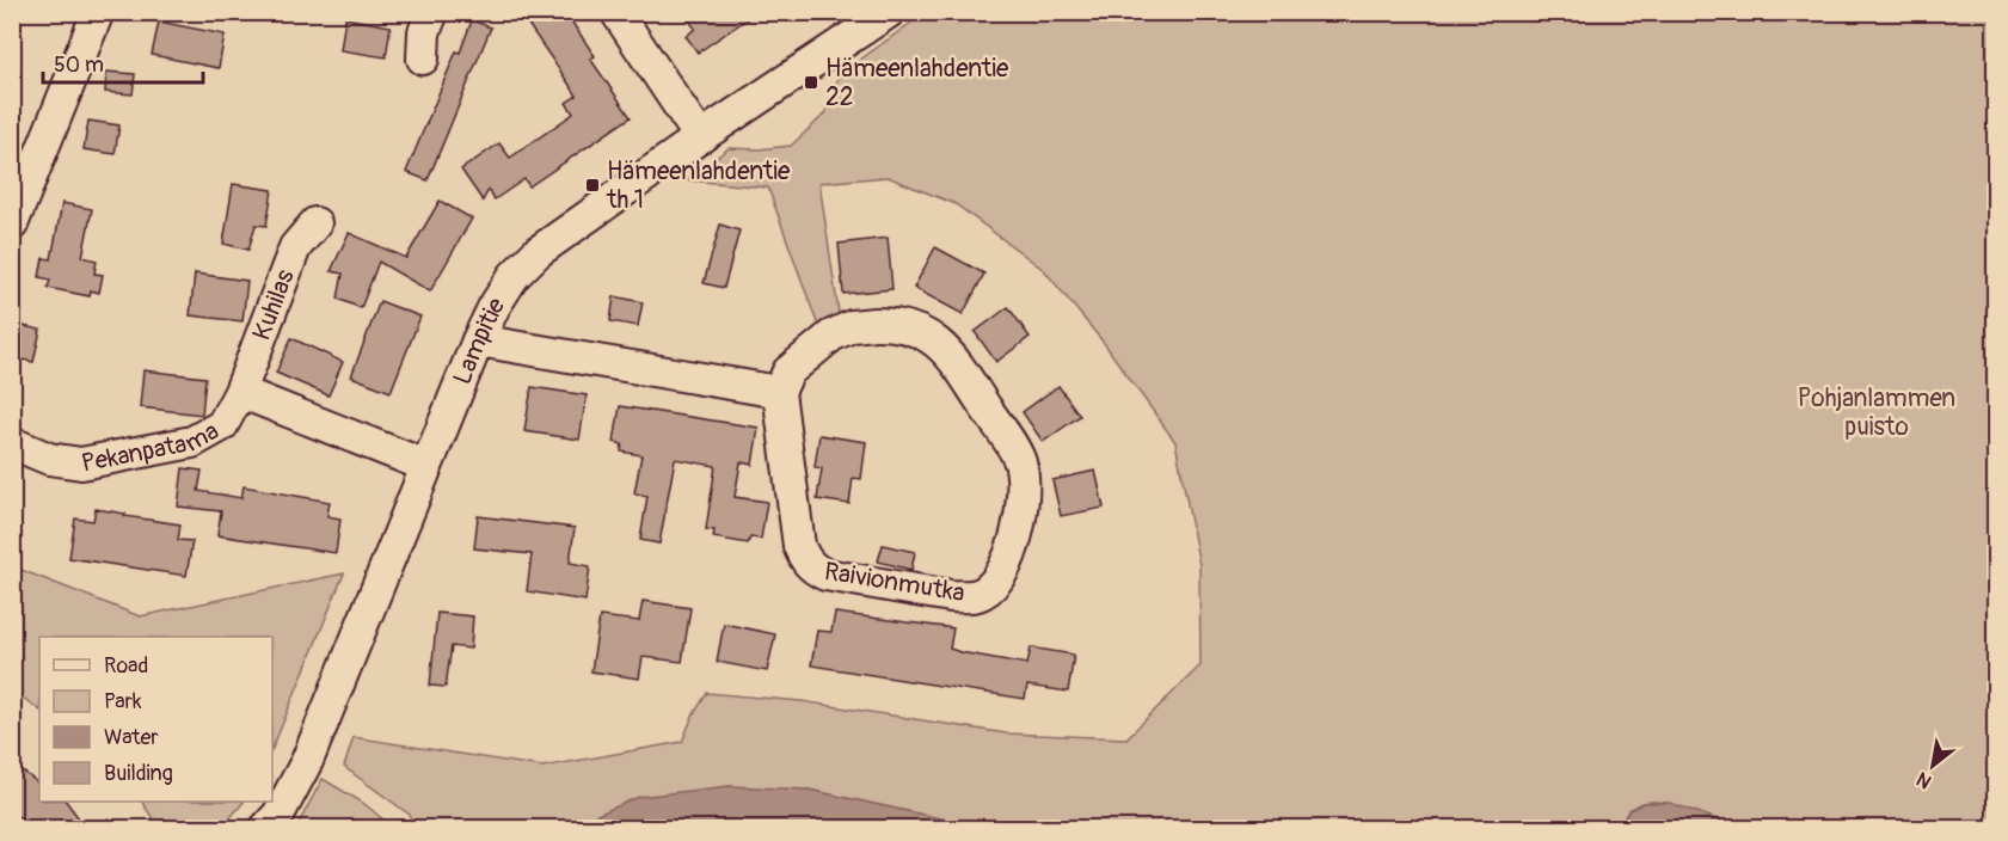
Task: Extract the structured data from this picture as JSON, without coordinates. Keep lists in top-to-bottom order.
{
  "streets": {
    "street": [
      "Kuhilas",
      "Lampitie",
      "Pekanpatama",
      "Raivionmutka"
    ]
  },
  "crossings": [
    ["Kuhilas", "Pekanpatama"],
    ["Lampitie", "Pekanpatama"]
  ],
  "parks": ["Pohjanlammen puisto"],
  "places": {
    "transit": ["Hämeenlahdentie 22", "Hämeenlahdentie th 1"]
  },
  "legend": [
    "Road",
    "Park",
    "Water",
    "Building"
  ],
  "scale_bar": "50 m",
  "north": "bottom left"
}
